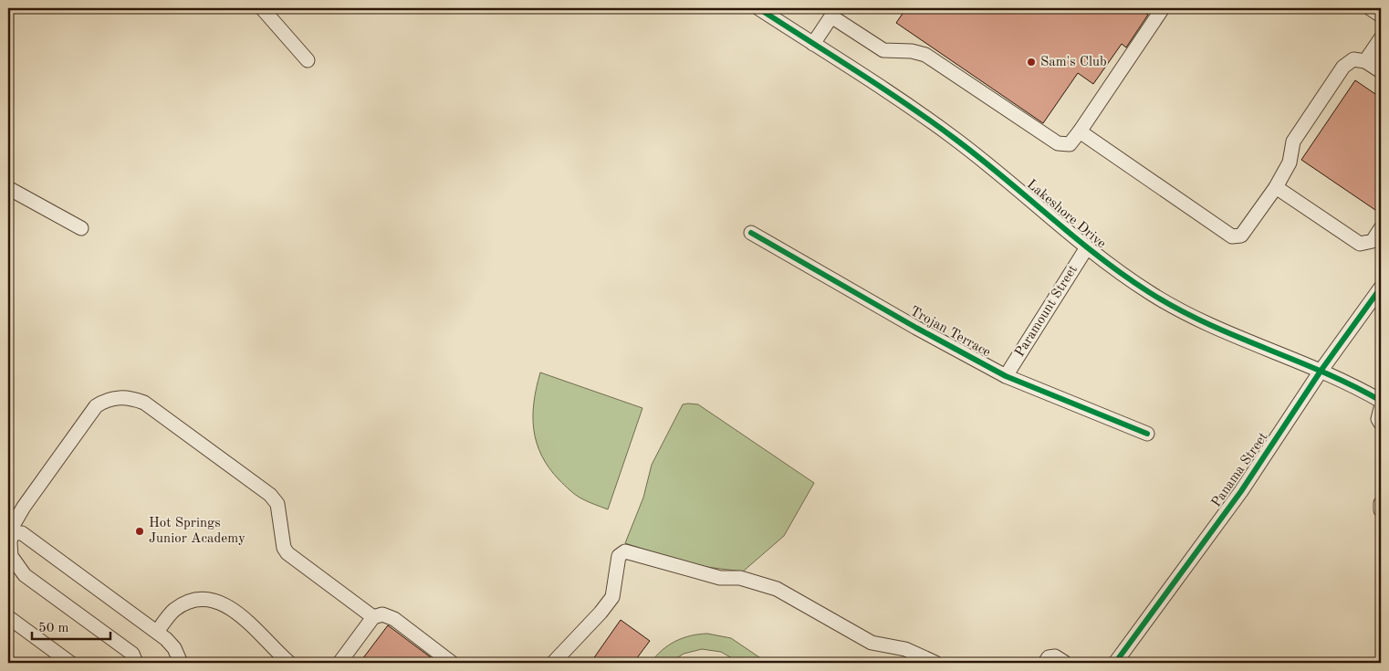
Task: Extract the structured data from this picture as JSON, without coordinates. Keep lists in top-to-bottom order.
{
  "streets": {
    "street": [
      "Lakeshore Drive",
      "Paramount Street",
      "Trojan Terrace",
      "Panama Street"
    ]
  },
  "crossings": [
    ["Lakeshore Drive", "Paramount Street"],
    ["Lakeshore Drive", "Panama Street"],
    ["Paramount Street", "Trojan Terrace"]
  ],
  "places": ["Sam's Club", "Hot Springs Junior Academy"],
  "scale_bar": "50 m"
}
